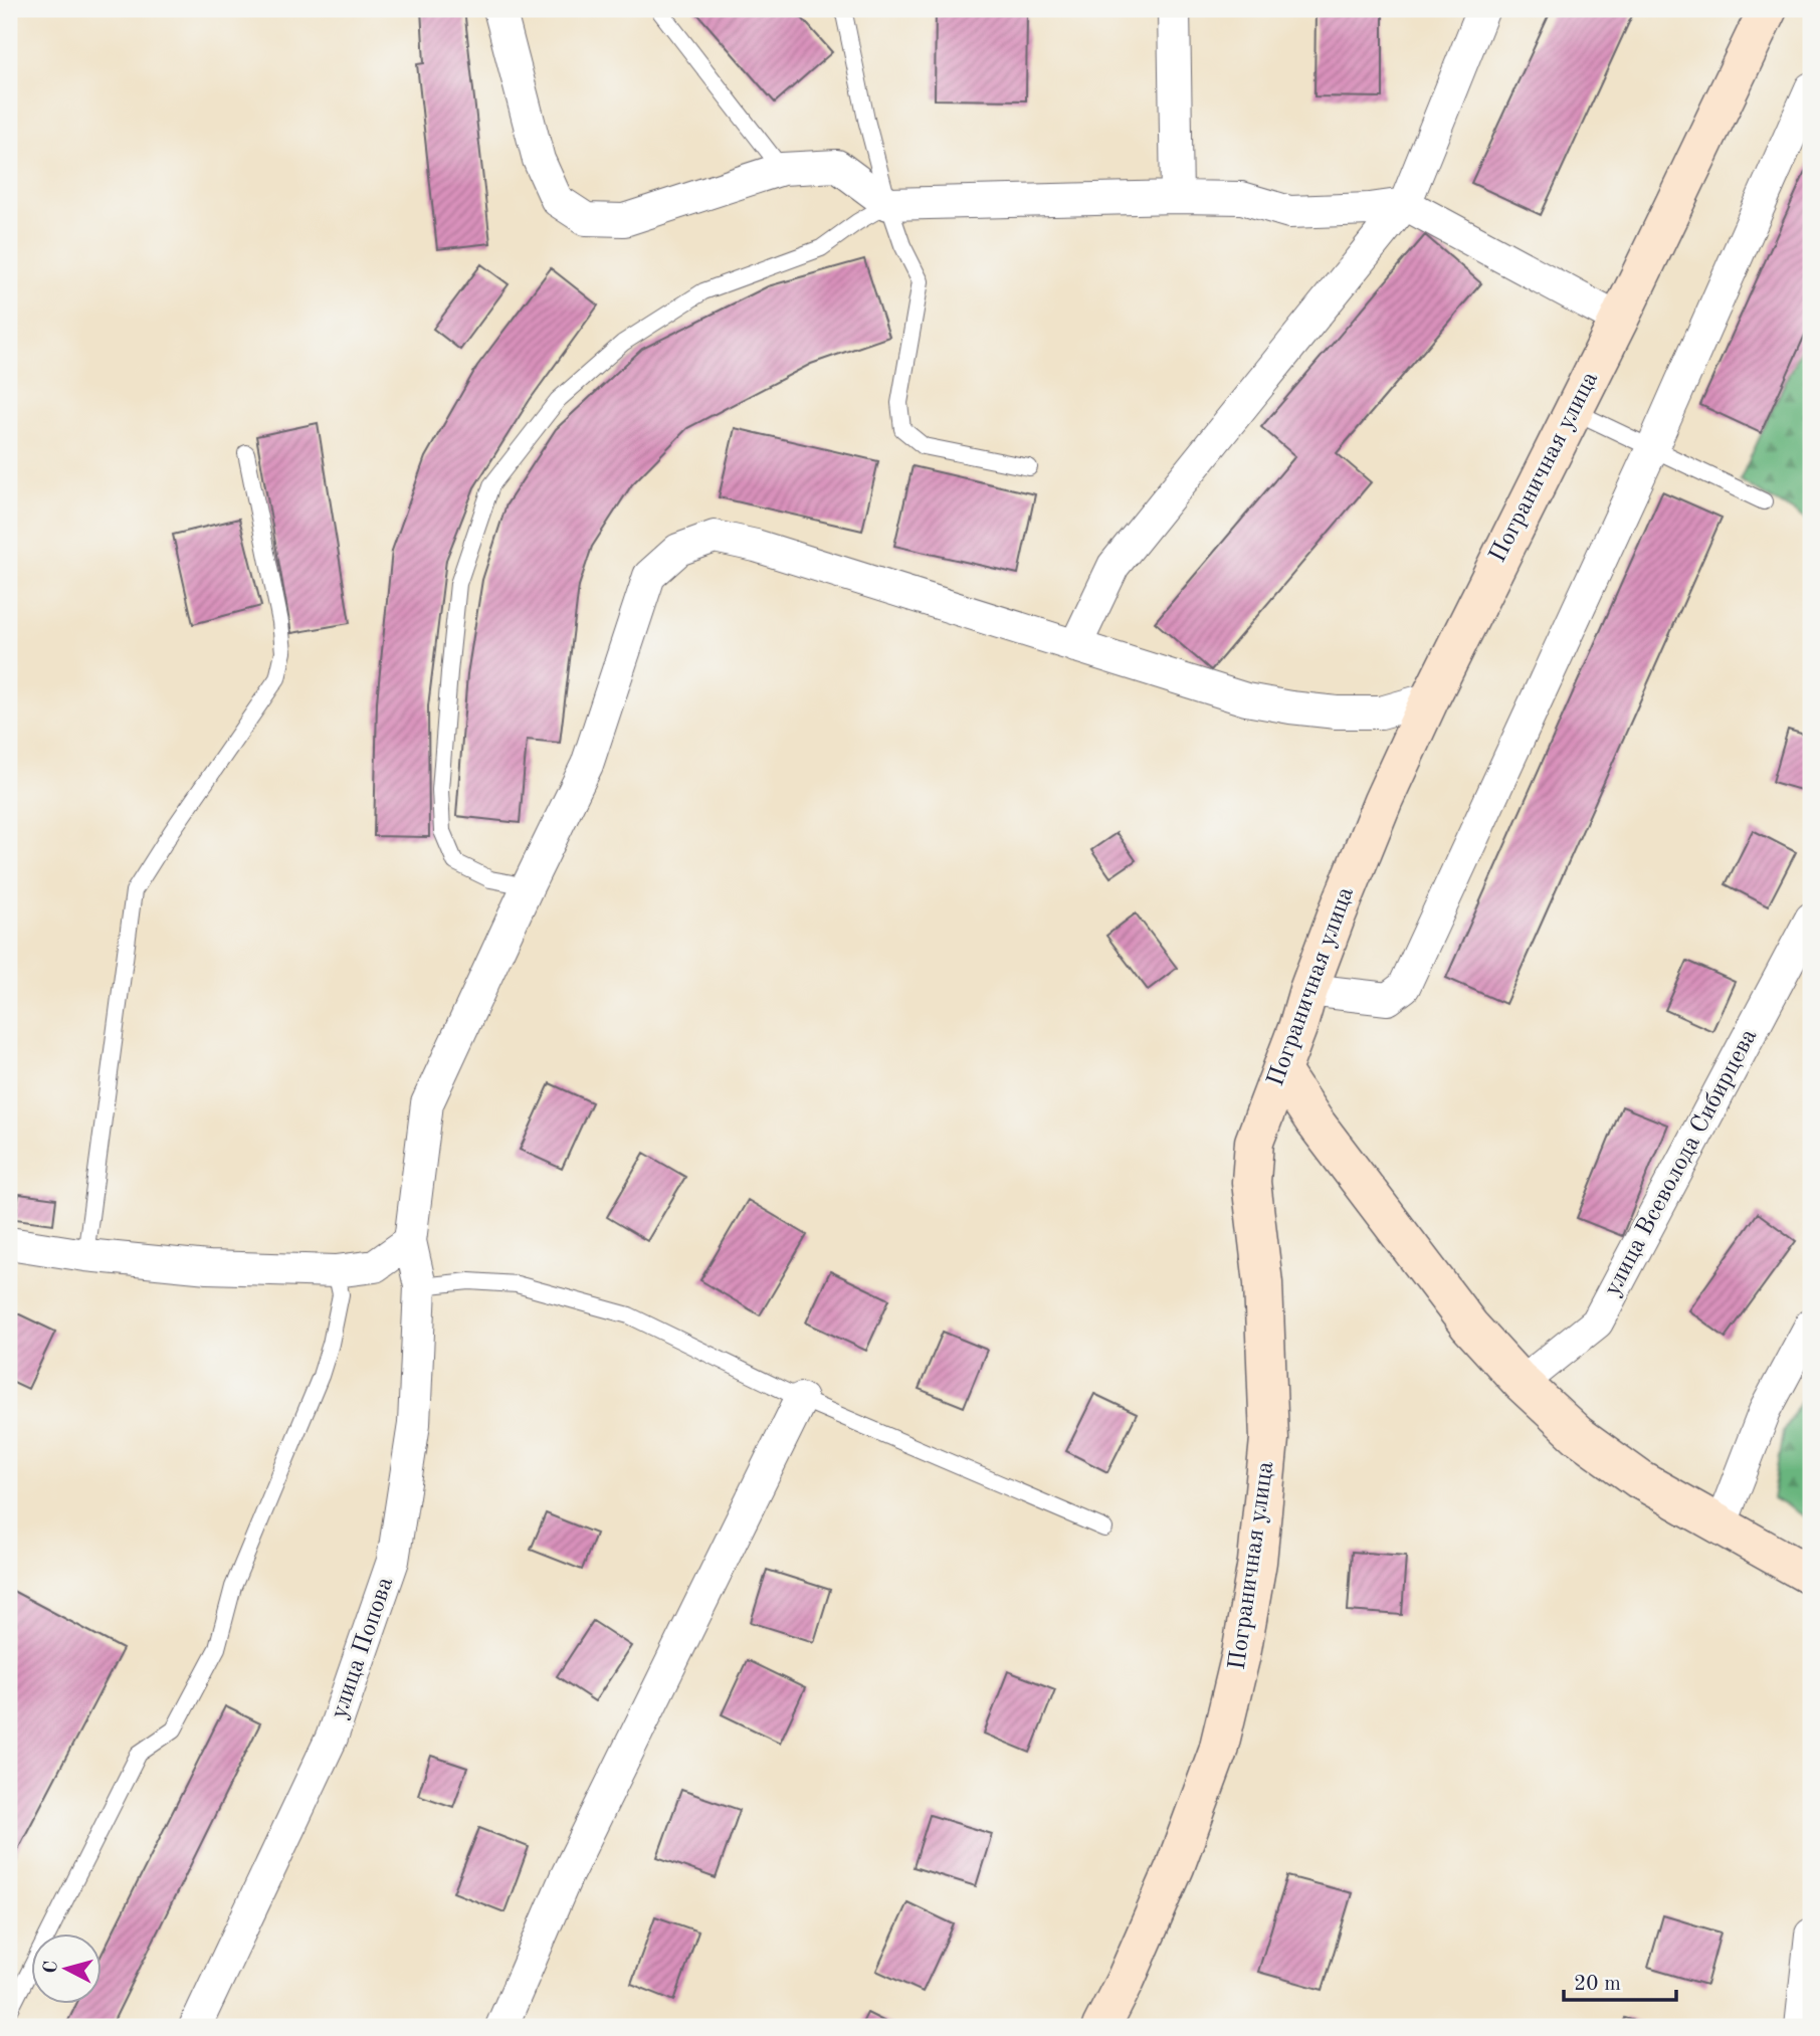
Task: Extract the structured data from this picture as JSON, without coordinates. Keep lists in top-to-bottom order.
{
  "streets": {
    "main road": ["Пограничная улица"],
    "street": ["улица Всеволода Сибирцева", "улица Попова"]
  },
  "crossings": [
    ["Пограничная улица", "улица Попова"]
  ],
  "scale_bar": "20 m",
  "north": "left"
}
